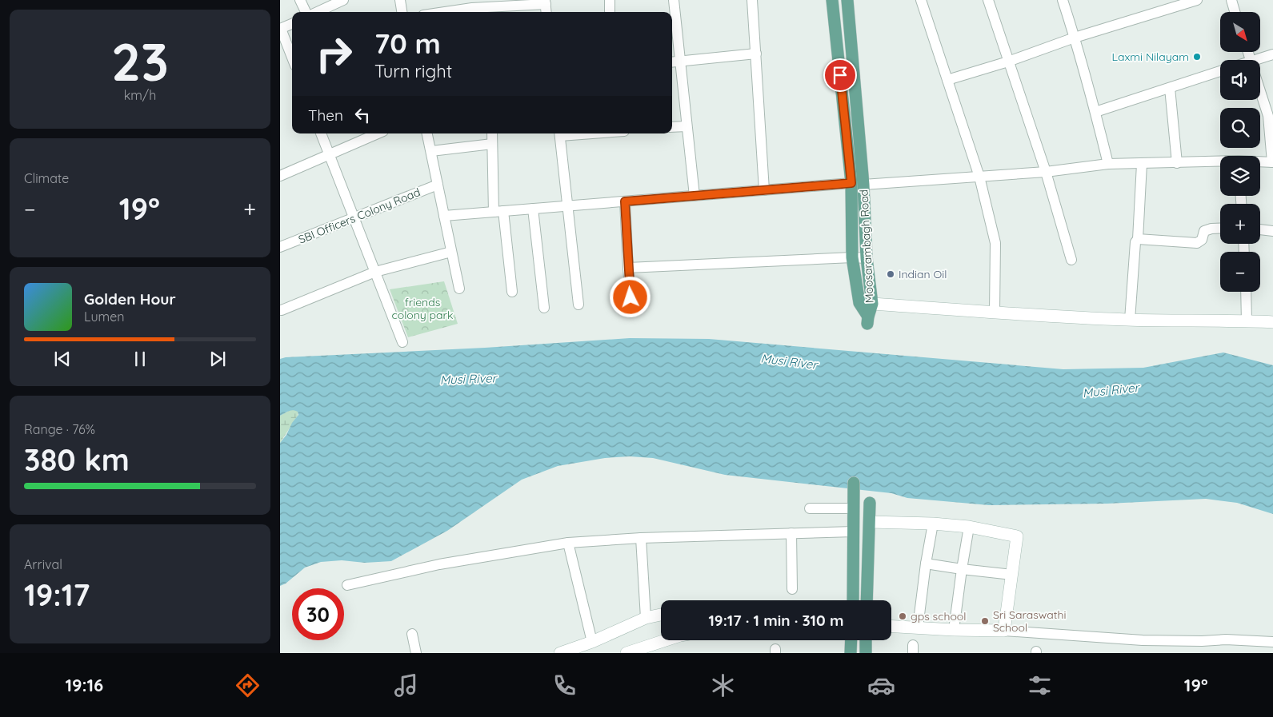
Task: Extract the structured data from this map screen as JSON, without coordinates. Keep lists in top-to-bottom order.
{
  "streets": {
    "main road": ["Moosarambagh Road"],
    "street": ["SBI Officers Colony Road"]
  },
  "water": ["Musi River"],
  "parks": ["friends colony park"],
  "places": [
    "Laxmi Nilayam",
    "Indian Oil",
    "gps school",
    "Sri Saraswathi School"
  ],
  "north": "bottom right",
  "page": {
    "tile": [
      ["23", "km/h"],
      "Climate",
      ["Range · 76%", "380 km"],
      ["Arrival", "19:17"]
    ],
    "map_buttons": ["+", "−"],
    "turn": ["70 m", "Turn right"],
    "then": "Then",
    "heat": ["−", "19°", "+"],
    "song": ["Golden Hour", "Lumen"],
    "limit": "30",
    "trip": "19:17 · 1 min · 310 m",
    "tabs": ["19:16", "19°"]
  }
}
